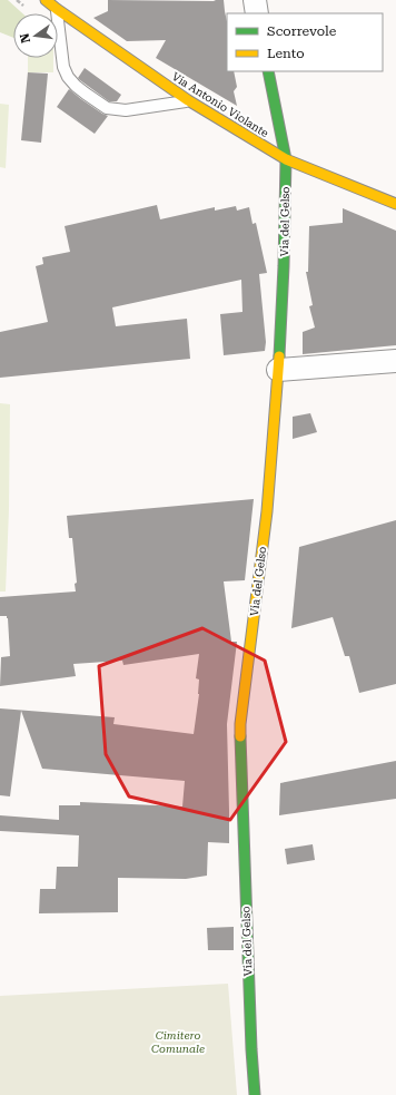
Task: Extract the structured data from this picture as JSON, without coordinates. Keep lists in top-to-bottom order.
{
  "streets": {
    "street": ["Via Antonio Violante", "Via del Gelso"]
  },
  "crossings": [
    ["Via Antonio Violante", "Via del Gelso"]
  ],
  "parks": ["Cimitero Comunale"],
  "legend": ["Scorrevole", "Lento"],
  "north": "left"
}
